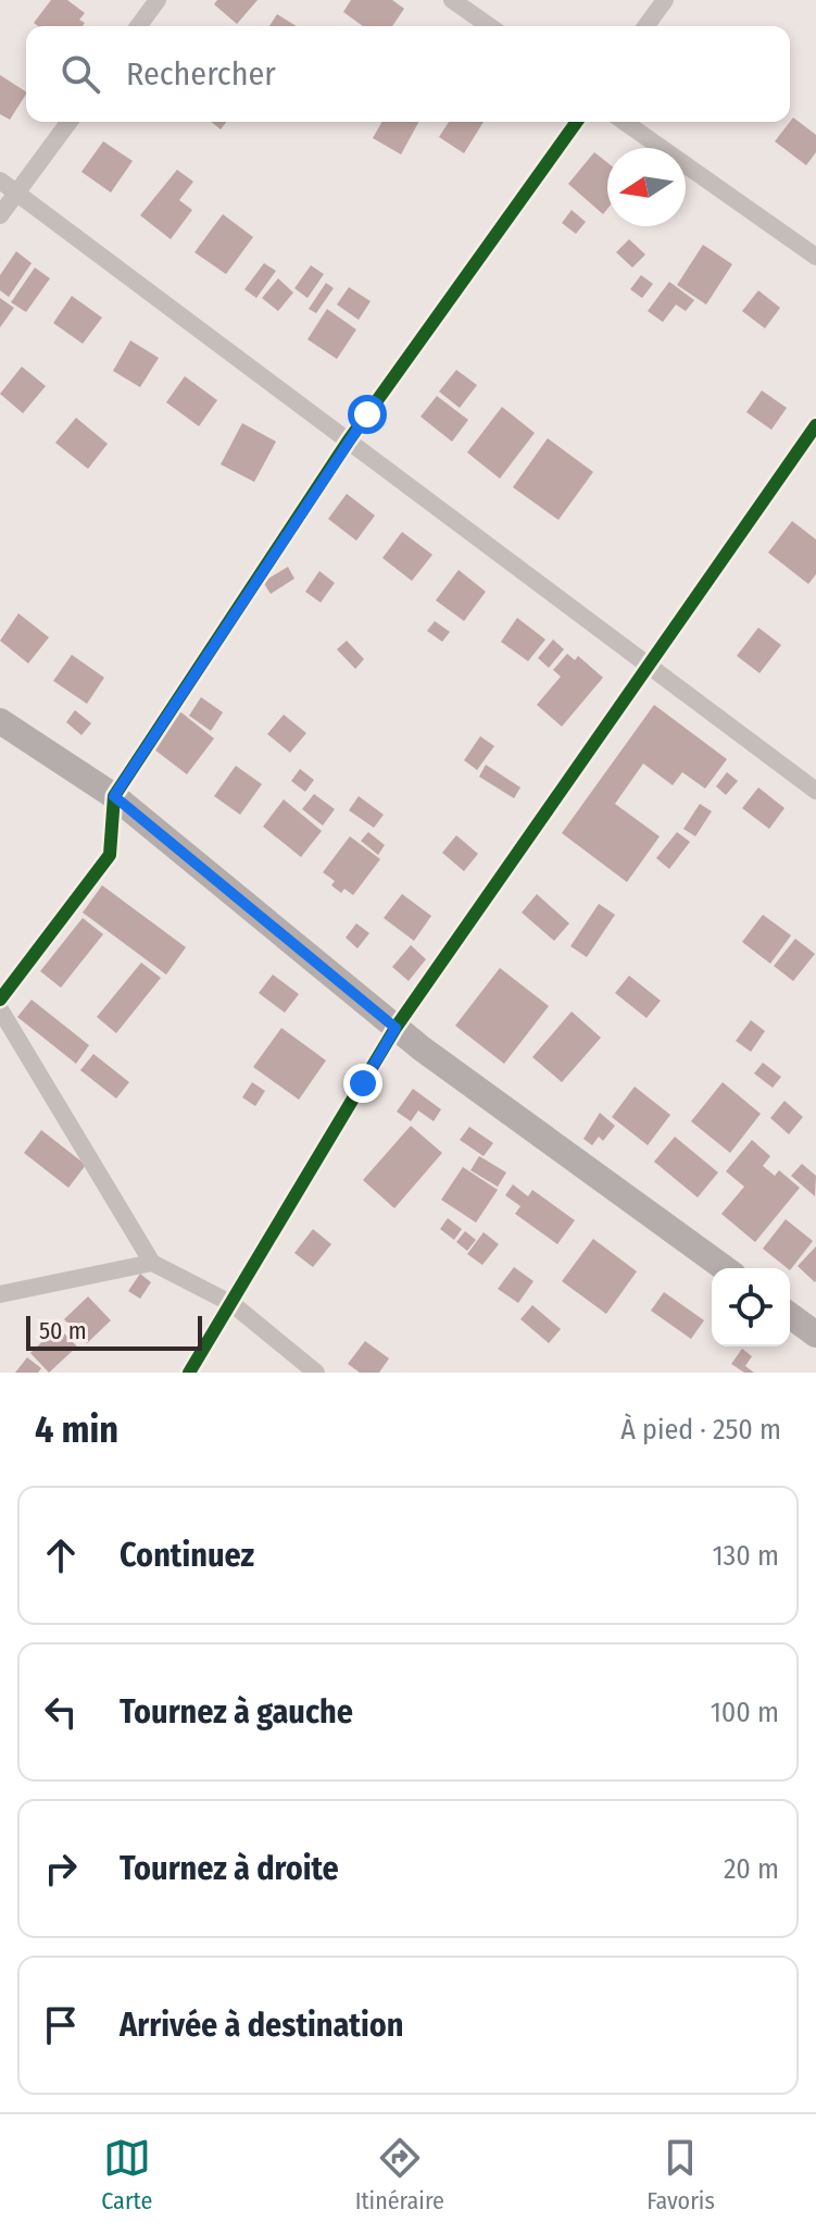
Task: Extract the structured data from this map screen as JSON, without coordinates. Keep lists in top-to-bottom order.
{
  "scale_bar": "50 m",
  "north": "left",
  "page": {
    "search": "Rechercher",
    "scale": "50 m",
    "heading": ["4 min", "À pied · 250 m"],
    "list": [
      ["Continuez", "130 m"],
      ["Tournez à gauche", "100 m"],
      ["Tournez à droite", "20 m"],
      "Arrivée à destination"
    ],
    "nav": ["Carte", "Itinéraire", "Favoris"]
  }
}
